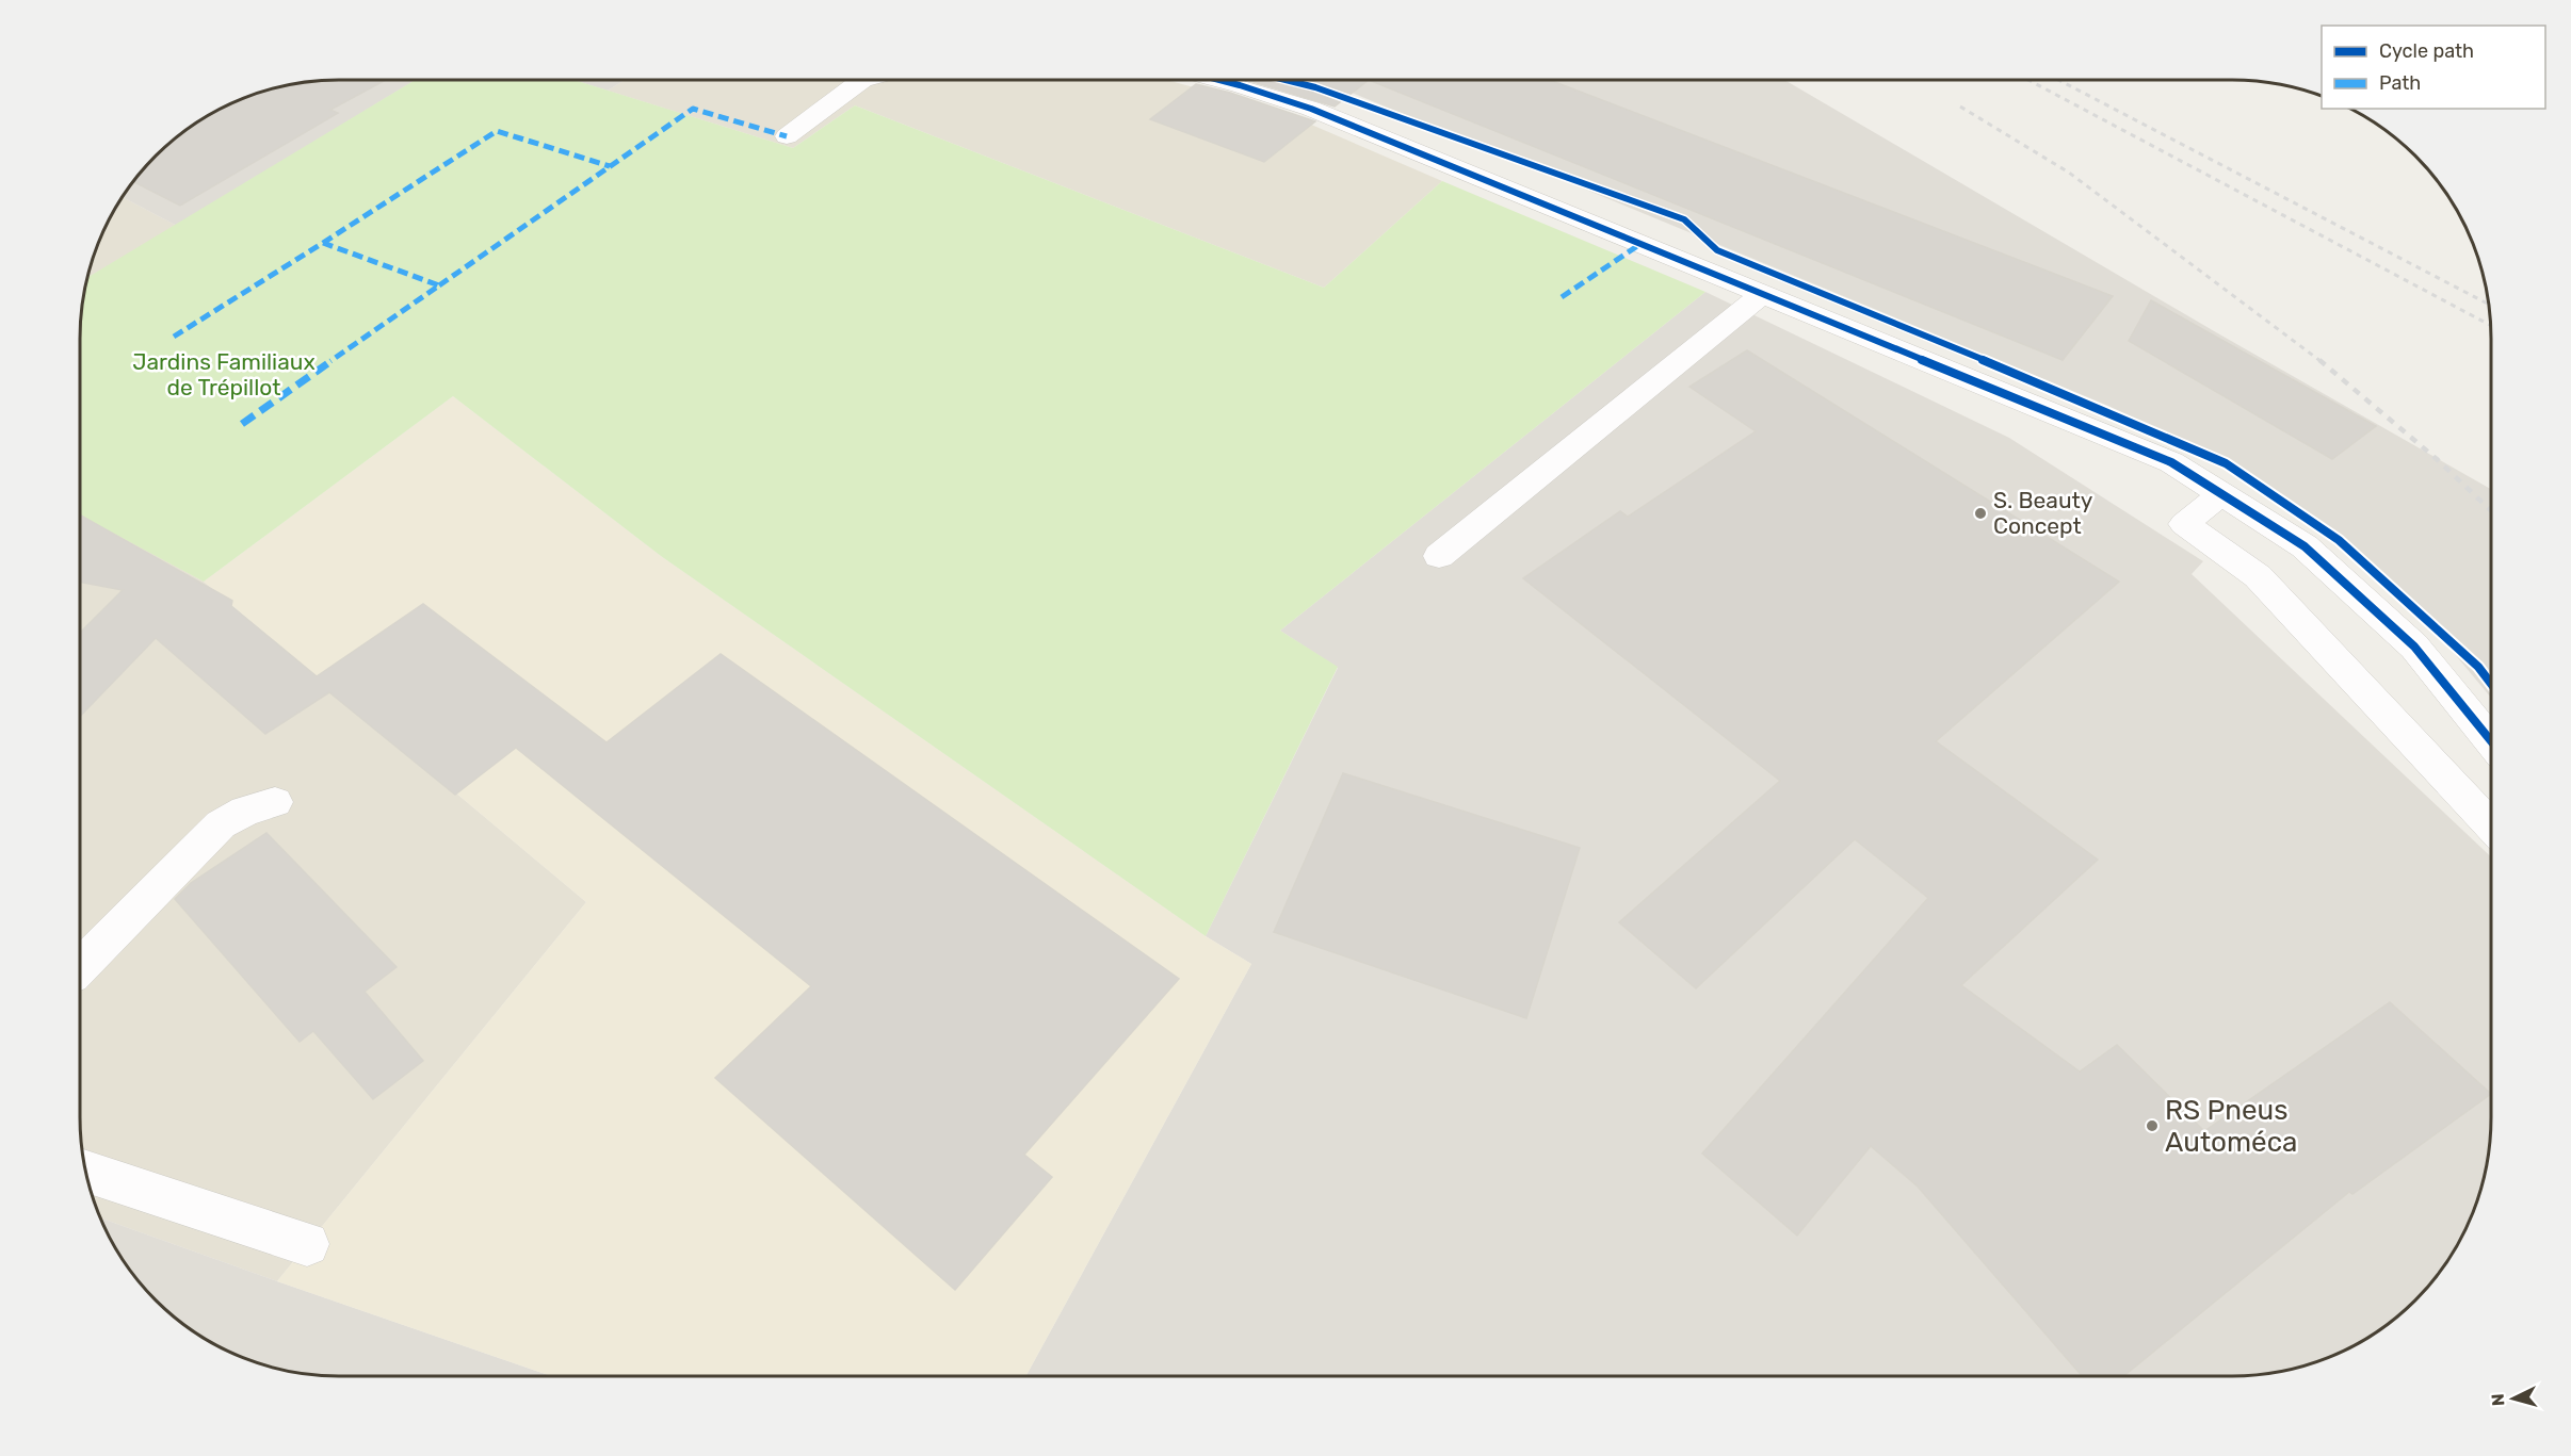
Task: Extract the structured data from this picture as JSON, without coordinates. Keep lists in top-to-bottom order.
{
  "parks": ["Jardins Familiaux de Trépillot"],
  "places": ["S. Beauty Concept", "RS Pneus Automéca"],
  "legend": ["Cycle path", "Path"],
  "north": "left"
}
